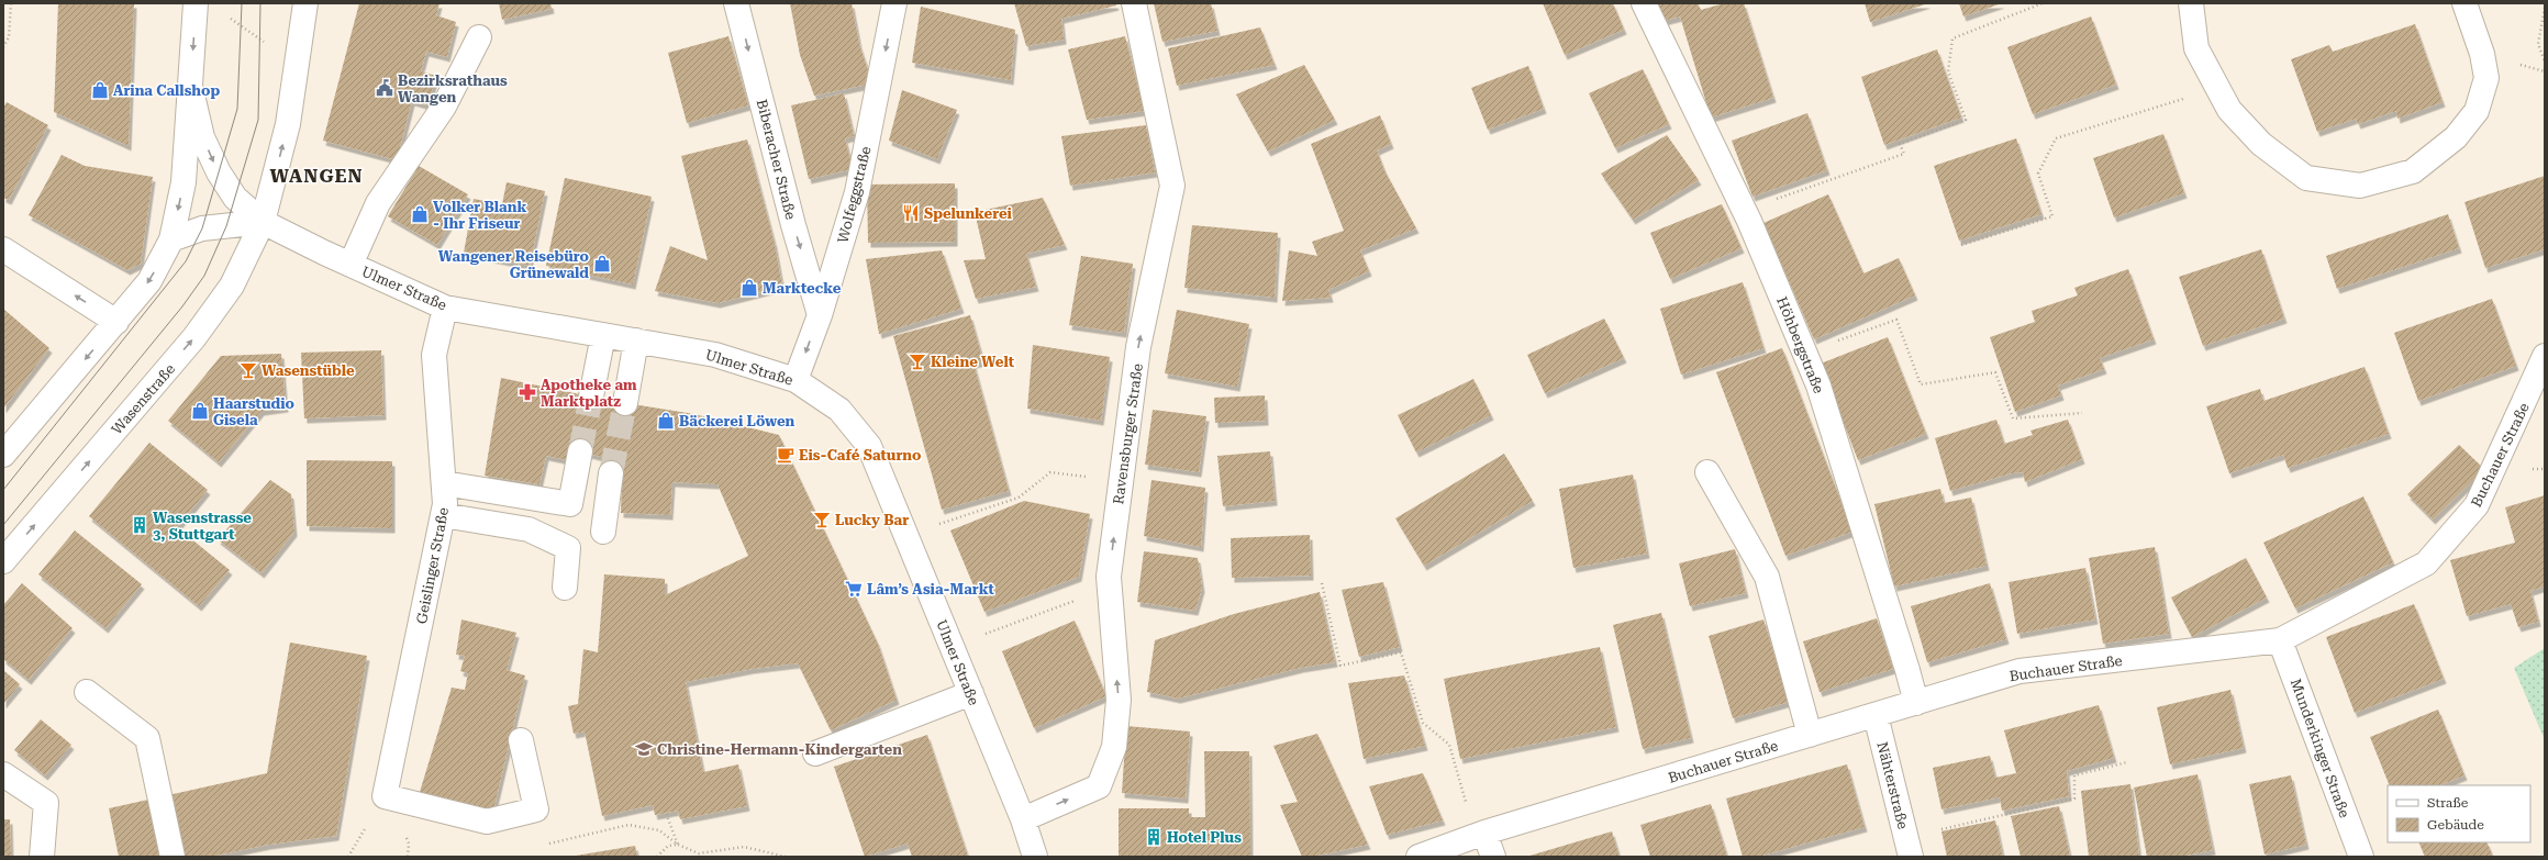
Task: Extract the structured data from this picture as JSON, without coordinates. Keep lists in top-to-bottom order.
{
  "streets": {
    "street": [
      "Biberacher Straße",
      "Wolfeggstraße",
      "Ulmer Straße",
      "Höhbergstraße",
      "Wasenstraße",
      "Ravensburger Straße",
      "Buchauer Straße",
      "Geislinger Straße",
      "Munderkinger Straße",
      "Nähterstraße"
    ]
  },
  "crossings": [
    ["Biberacher Straße", "Wolfeggstraße"],
    ["Wolfeggstraße", "Ulmer Straße"],
    ["Ulmer Straße", "Wasenstraße"],
    ["Ulmer Straße", "Ravensburger Straße"],
    ["Ulmer Straße", "Geislinger Straße"],
    ["Höhbergstraße", "Buchauer Straße"],
    ["Buchauer Straße", "Munderkinger Straße"],
    ["Buchauer Straße", "Nähterstraße"]
  ],
  "one_way": ["Biberacher Straße", "Wolfeggstraße", "Ravensburger Straße"],
  "districts": ["WANGEN"],
  "places": {
    "public building": ["Bezirksrathaus Wangen"],
    "shop": [
      "Arina Callshop",
      "Volker Blank - Ihr Friseur",
      "Wangener Reisebüro Grünewald",
      "Marktecke",
      "Haarstudio Gisela",
      "Bäckerei Löwen"
    ],
    "restaurant": ["Spelunkerei"],
    "bar": ["Kleine Welt", "Wasenstüble", "Lucky Bar"],
    "pharmacy": ["Apotheke am Marktplatz"],
    "cafe": ["Eis-Café Saturno"],
    "building": ["Wasenstrasse 3, Stuttgart", "Hotel Plus"],
    "supermarket": ["Lâm’s Asia-Markt"],
    "school or university": ["Christine-Hermann-Kindergarten"]
  },
  "legend": ["Straße", "Gebäude"]
}
